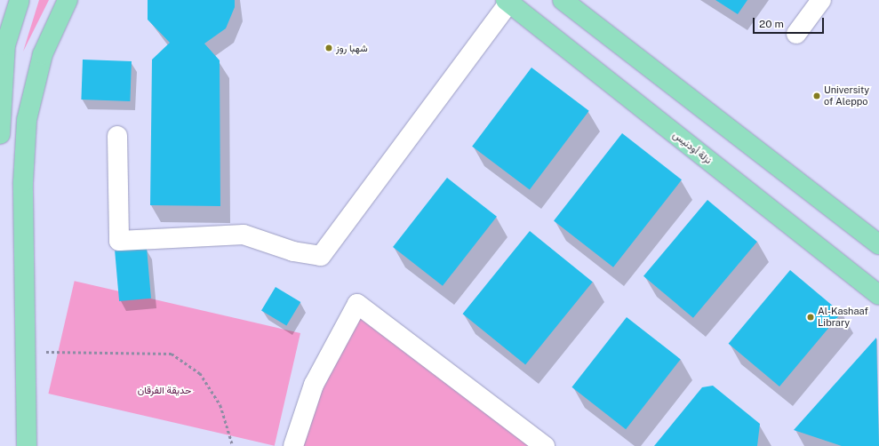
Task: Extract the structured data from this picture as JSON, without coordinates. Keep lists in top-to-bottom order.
{
  "streets": {
    "main road": ["نزلة أودنيس"]
  },
  "parks": ["حديقة الفرقان"],
  "places": ["شهبا روز", "University of Aleppo", "Al-Kashaaf Library"],
  "scale_bar": "20 m"
}
